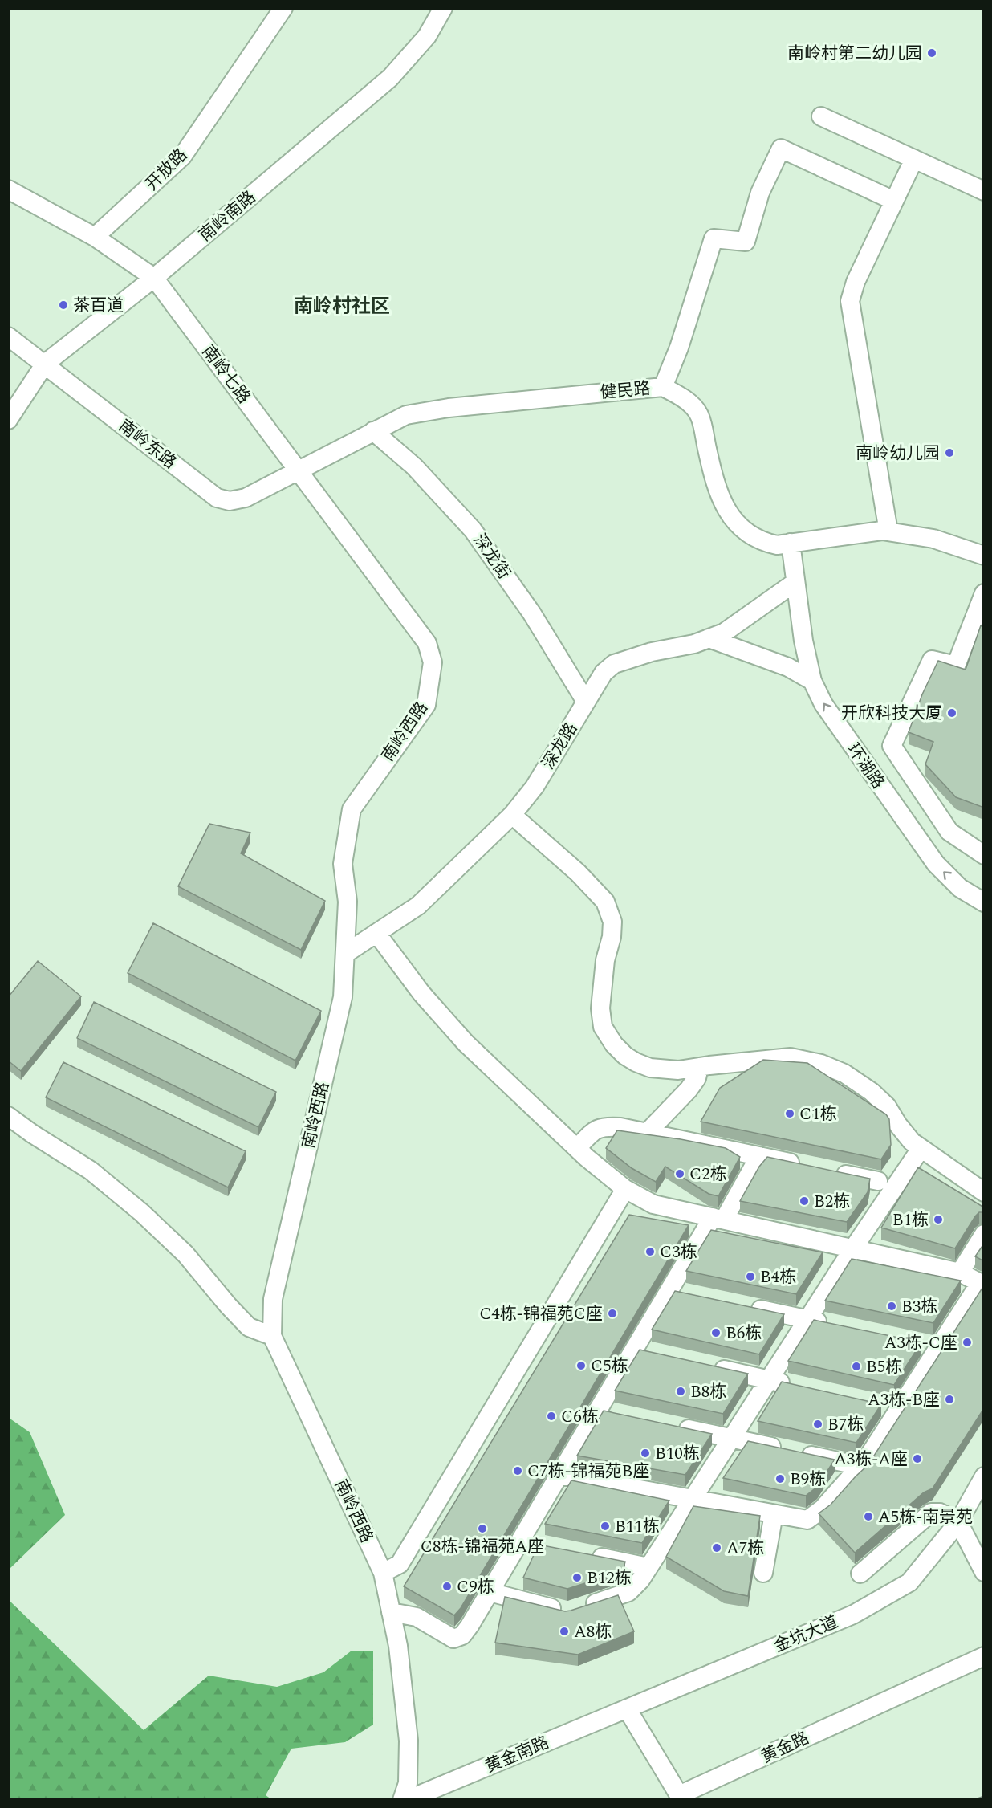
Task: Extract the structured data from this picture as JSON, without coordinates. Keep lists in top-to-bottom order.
{
  "streets": {
    "street": [
      "开放路",
      "南岭南路",
      "南岭七路",
      "健民路",
      "南岭东路",
      "深龙街",
      "南岭西路",
      "深龙路",
      "环湖路",
      "金坑大道",
      "黄金路",
      "黄金南路"
    ]
  },
  "crossings": [
    ["南岭南路", "南岭七路"],
    ["南岭南路", "南岭东路"],
    ["南岭七路", "健民路"],
    ["南岭七路", "南岭东路"],
    ["南岭七路", "南岭西路"],
    ["健民路", "南岭东路"],
    ["健民路", "深龙街"],
    ["健民路", "南岭西路"],
    ["健民路", "环湖路"],
    ["南岭东路", "南岭西路"],
    ["深龙街", "深龙路"],
    ["南岭西路", "深龙路"],
    ["深龙路", "环湖路"],
    ["金坑大道", "黄金路"],
    ["金坑大道", "黄金南路"],
    ["黄金路", "黄金南路"]
  ],
  "one_way": ["环湖路"],
  "districts": ["南岭村社区"],
  "places": [
    "南岭村第二幼儿园",
    "茶百道",
    "南岭幼儿园",
    "开欣科技大厦",
    "C1栋",
    "C2栋",
    "B2栋",
    "B1栋",
    "C3栋",
    "B4栋",
    "B3栋",
    "C4栋-锦福苑C座",
    "B6栋",
    "A3栋-C座",
    "C5栋",
    "B5栋",
    "B8栋",
    "A3栋-B座",
    "C6栋",
    "B7栋",
    "B10栋",
    "A3栋-A座",
    "C7栋-锦福苑B座",
    "B9栋",
    "A5栋-南景苑",
    "B11栋",
    "C8栋-锦福苑A座",
    "A7栋",
    "B12栋",
    "C9栋",
    "A8栋"
  ]
}
